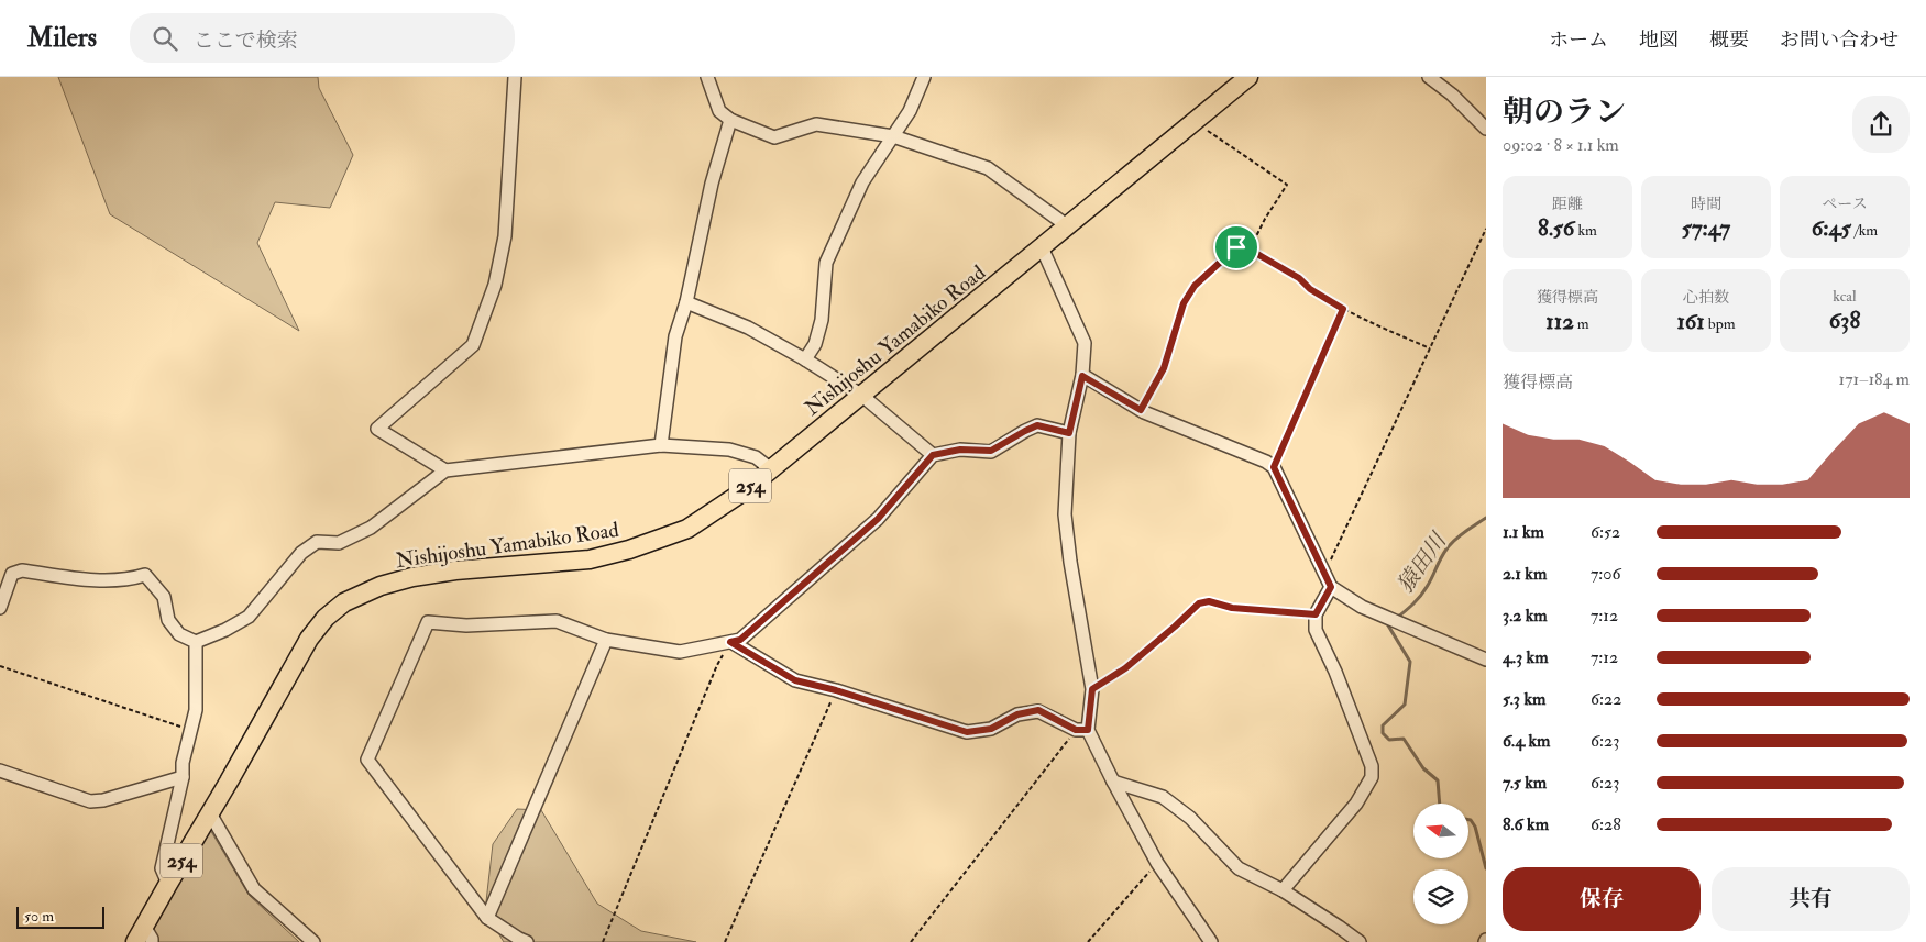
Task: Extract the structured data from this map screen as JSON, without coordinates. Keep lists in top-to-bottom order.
{
  "streets": {
    "highway": ["Nishijoshu Yamabiko Road", "254"]
  },
  "water": ["猿田川"],
  "scale_bar": "50 m",
  "north": "left",
  "page": {
    "header": "Milers",
    "search": "ここで検索",
    "nav": [
      "ホーム",
      "地図",
      "概要",
      "お問い合わせ"
    ],
    "heading": ["朝のラン", "09:02 · 8 × 1.1 km"],
    "stats": [
      ["距離", "8.56 km"],
      ["時間", "57:47"],
      ["ペース", "6:45 /km"],
      ["獲得標高", "112 m"],
      ["心拍数", "161 bpm"],
      ["kcal", "638"]
    ],
    "chart": ["獲得標高", "171–184 m"],
    "list": [
      {
        "name": "1.1 km",
        "note": "6:52"
      },
      {
        "name": "2.1 km",
        "note": "7:06"
      },
      {
        "name": "3.2 km",
        "note": "7:12"
      },
      {
        "name": "4.3 km",
        "note": "7:12"
      },
      {
        "name": "5.3 km",
        "note": "6:22"
      },
      {
        "name": "6.4 km",
        "note": "6:23"
      },
      {
        "name": "7.5 km",
        "note": "6:23"
      },
      {
        "name": "8.6 km",
        "note": "6:28"
      }
    ],
    "buttons": ["保存", "共有"],
    "scale": "50 m"
  }
}
